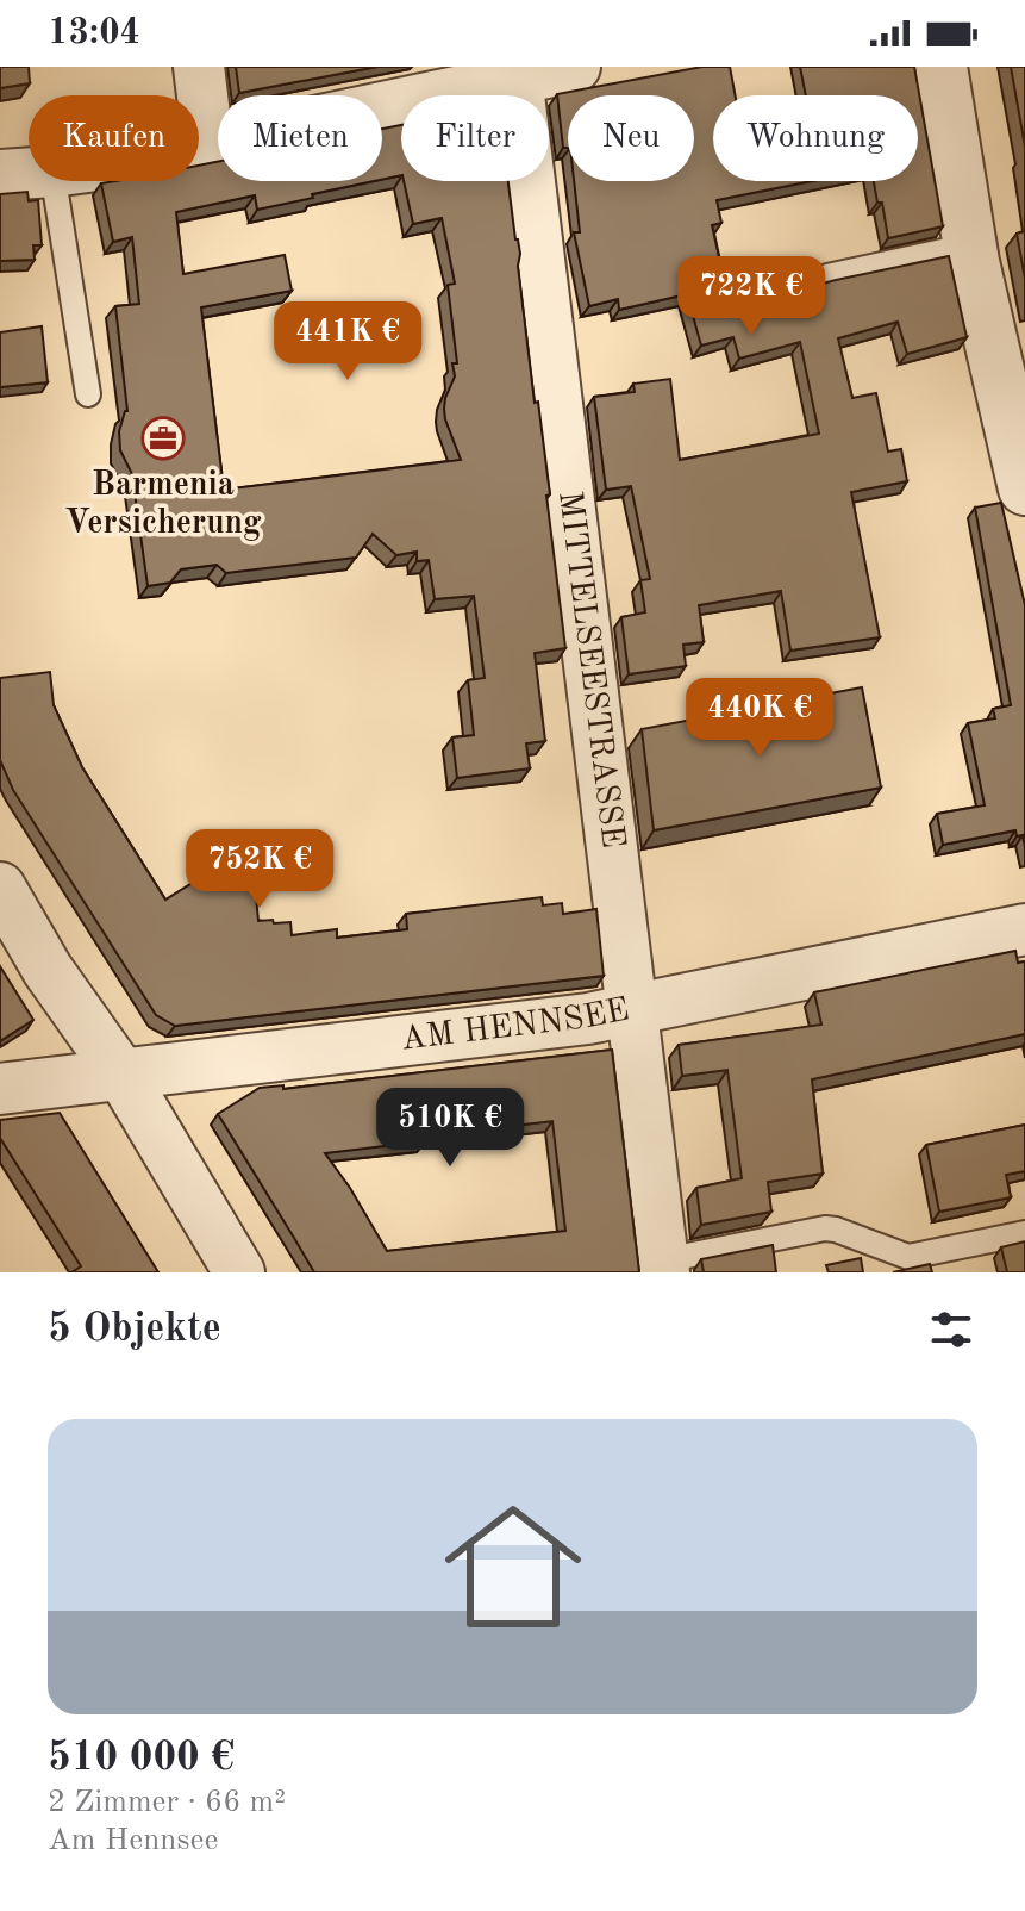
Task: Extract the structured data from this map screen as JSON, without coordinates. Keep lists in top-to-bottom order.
{
  "streets": {
    "street": ["MITTELSEESTRASSE", "AM HENNSEE"]
  },
  "crossings": [
    ["MITTELSEESTRASSE", "AM HENNSEE"]
  ],
  "places": {
    "office": ["Barmenia Versicherung"]
  },
  "page": {
    "status": "13:04",
    "chip": [
      "Kaufen",
      "Mieten",
      "Filter",
      "Neu",
      "Wohnung"
    ],
    "price": [
      "722K €",
      "441K €",
      "440K €",
      "752K €",
      "510K €"
    ],
    "heading": "5 Objekte",
    "list": [
      {
        "name": "510 000 €",
        "note": "2 Zimmer · 66 m² · Am Hennsee"
      }
    ]
  }
}
